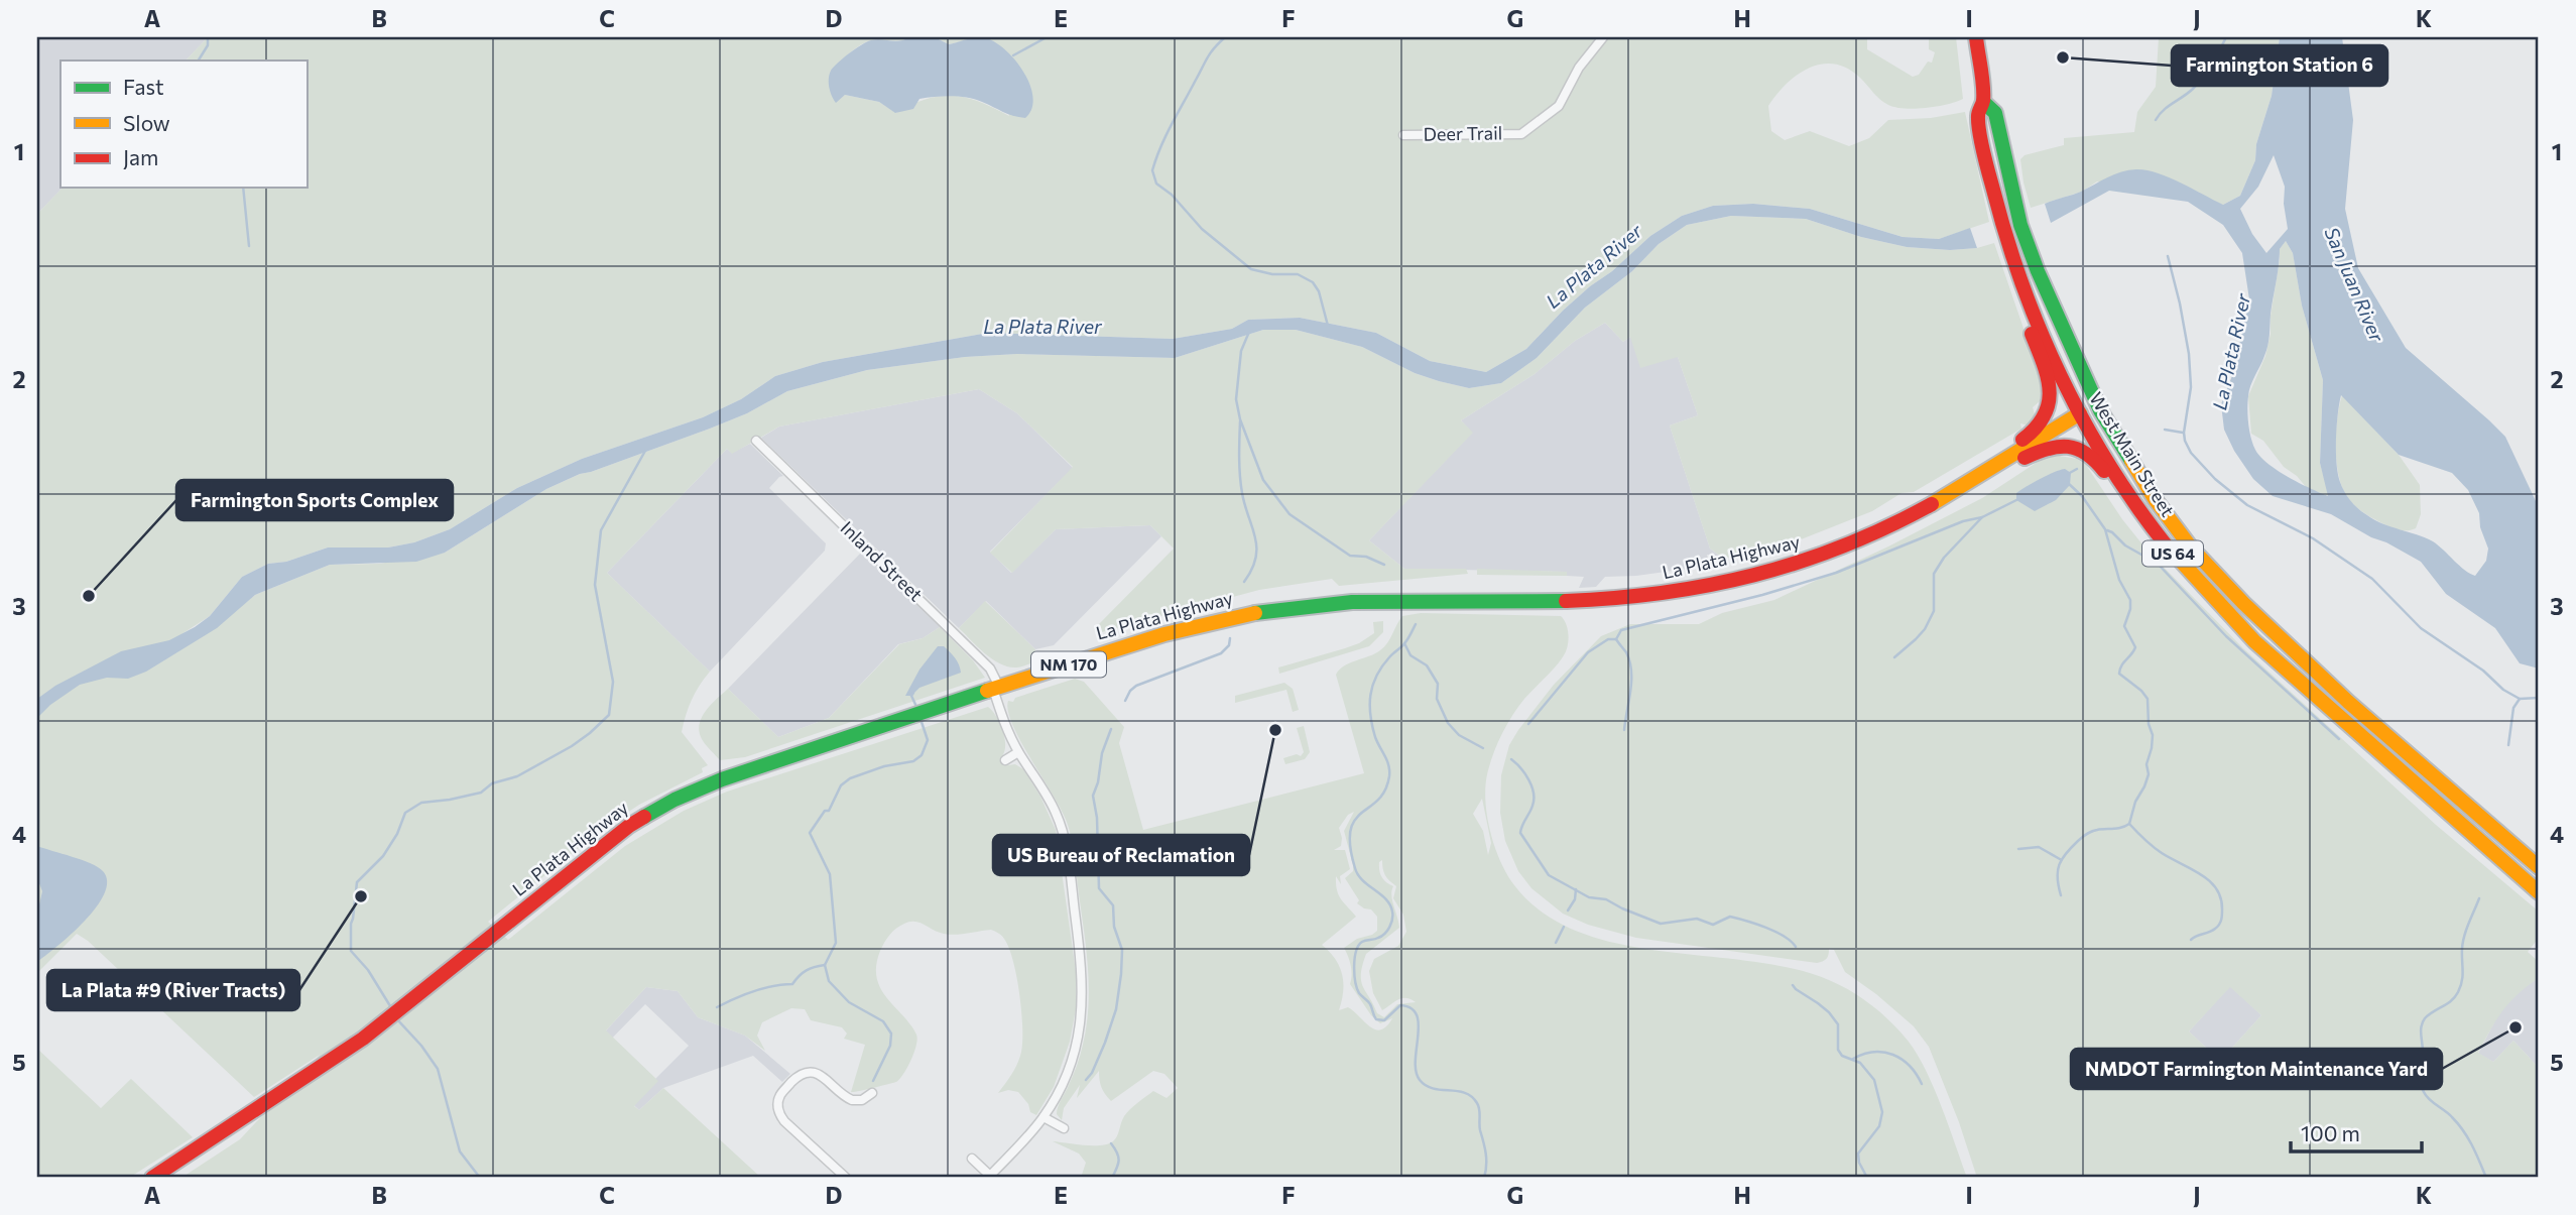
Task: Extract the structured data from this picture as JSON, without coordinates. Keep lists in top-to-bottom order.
{
  "streets": {
    "highway": [
      "West Main Street",
      "US 64",
      "La Plata Highway",
      "NM 170"
    ],
    "street": ["Deer Trail", "Inland Street"]
  },
  "crossings": [
    ["West Main Street", "La Plata Highway"],
    ["La Plata Highway", "Inland Street"]
  ],
  "water": ["La Plata River", "San Juan River"],
  "places": [
    "Farmington Station 6",
    "Farmington Sports Complex",
    "US Bureau of Reclamation",
    "La Plata #9 (River Tracts)",
    "NMDOT Farmington Maintenance Yard"
  ],
  "legend": ["Fast", "Slow", "Jam"],
  "scale_bar": "100 m",
  "grid": {
    "columns": [
      "A",
      "B",
      "C",
      "D",
      "E",
      "F",
      "G",
      "H",
      "I",
      "J",
      "K"
    ],
    "rows": [
      "1",
      "2",
      "3",
      "4",
      "5"
    ]
  }
}
